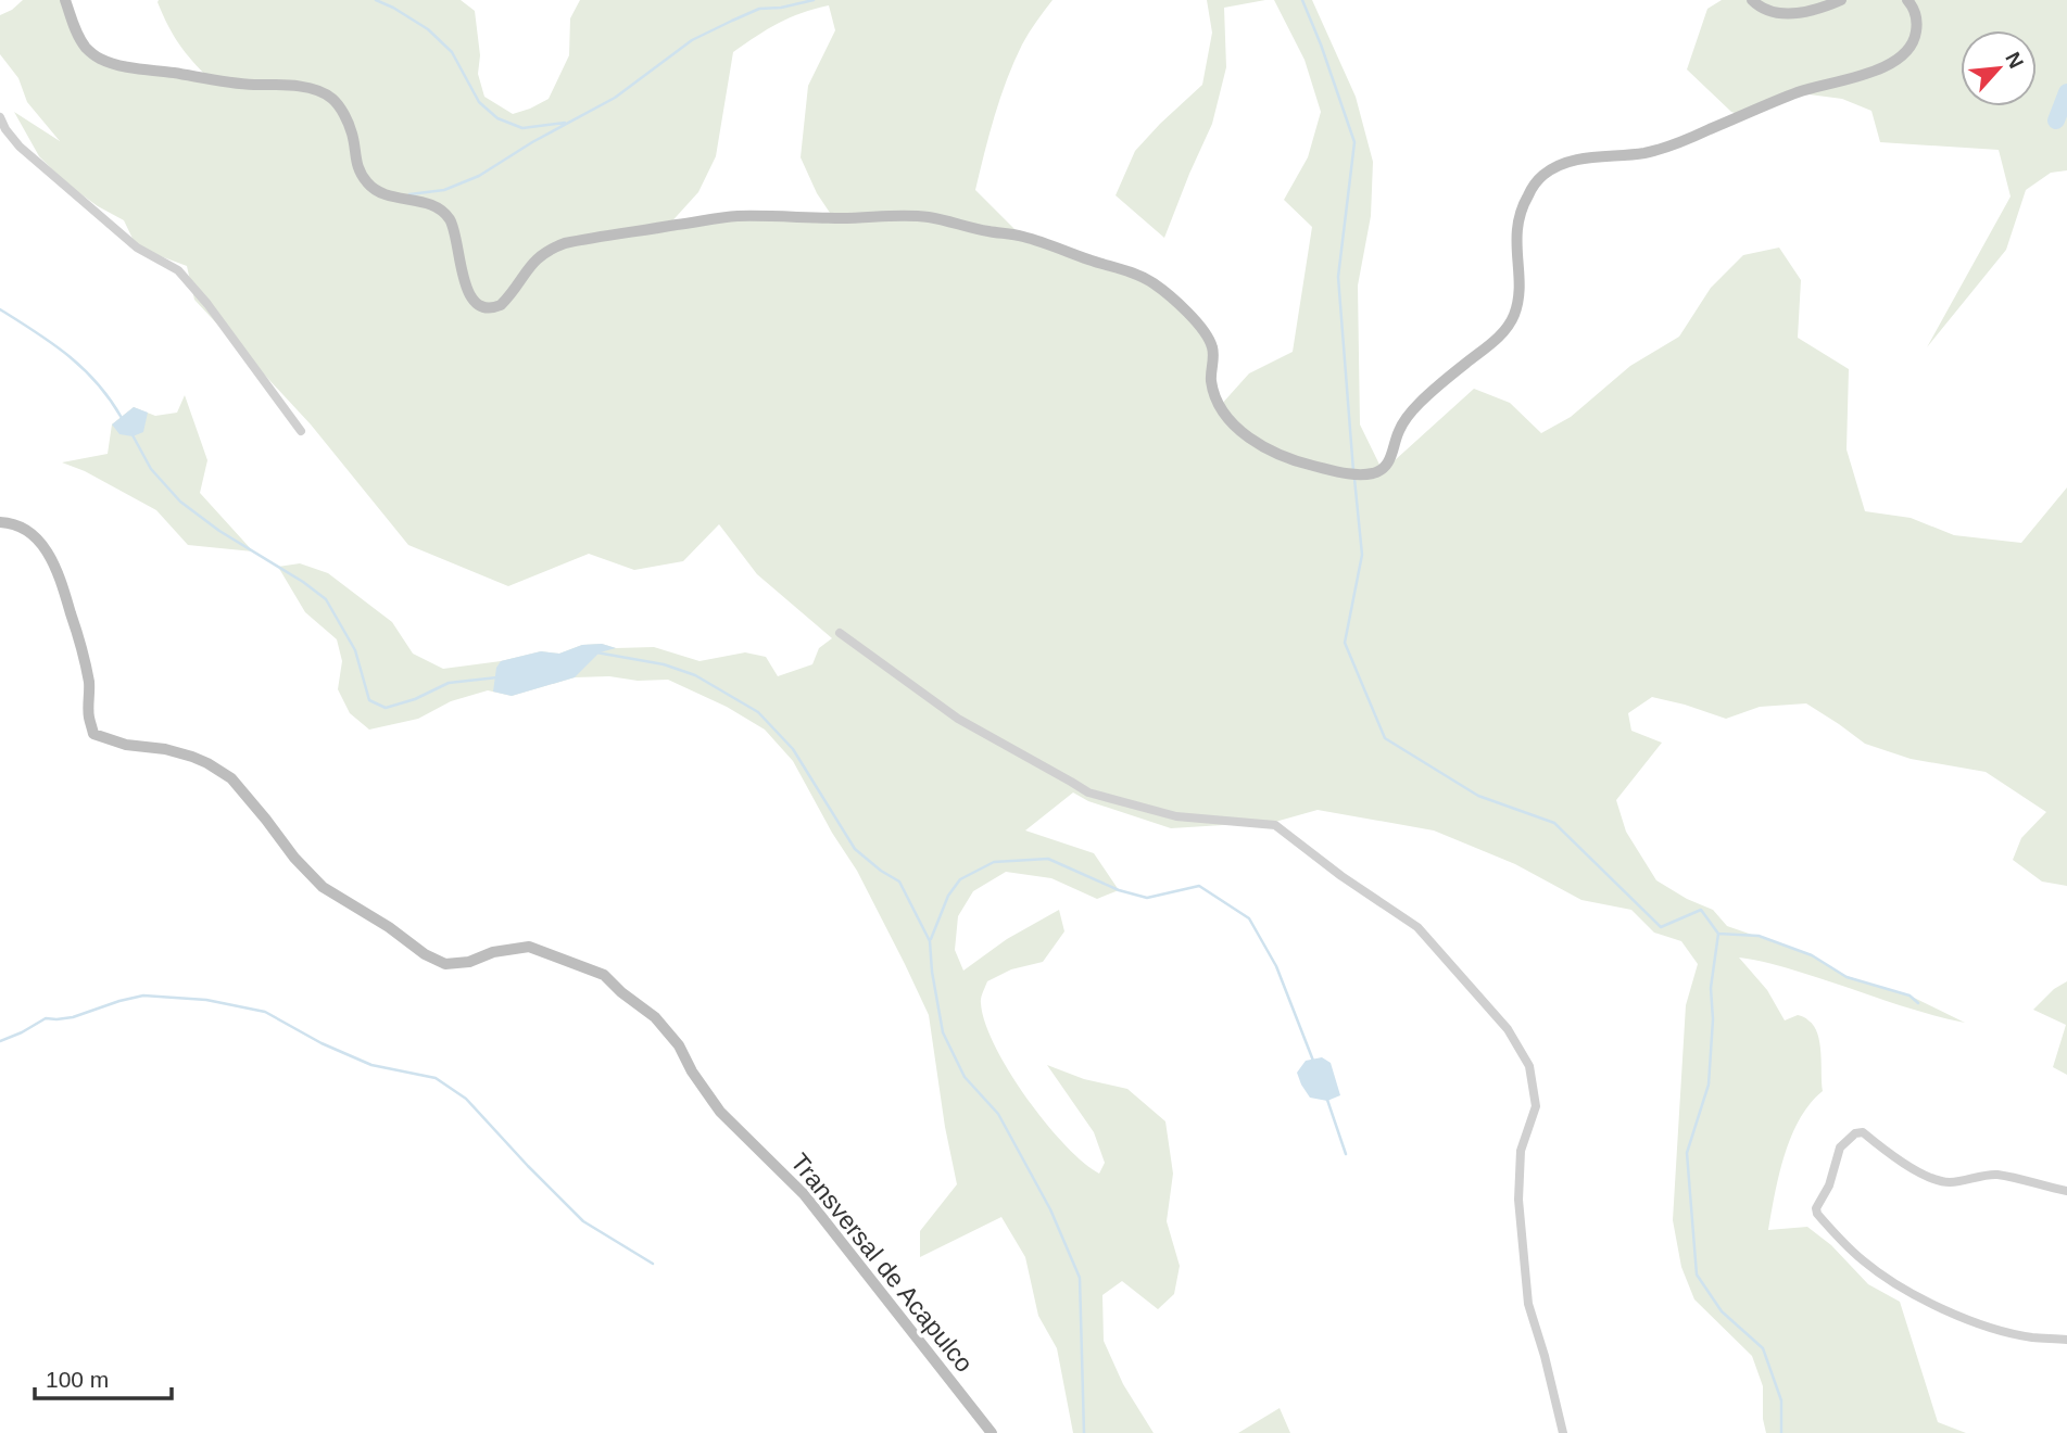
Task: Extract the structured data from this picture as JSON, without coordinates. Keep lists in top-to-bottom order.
{
  "streets": {
    "street": ["Transversal de Acapulco"]
  },
  "scale_bar": "100 m",
  "north": "top right"
}
